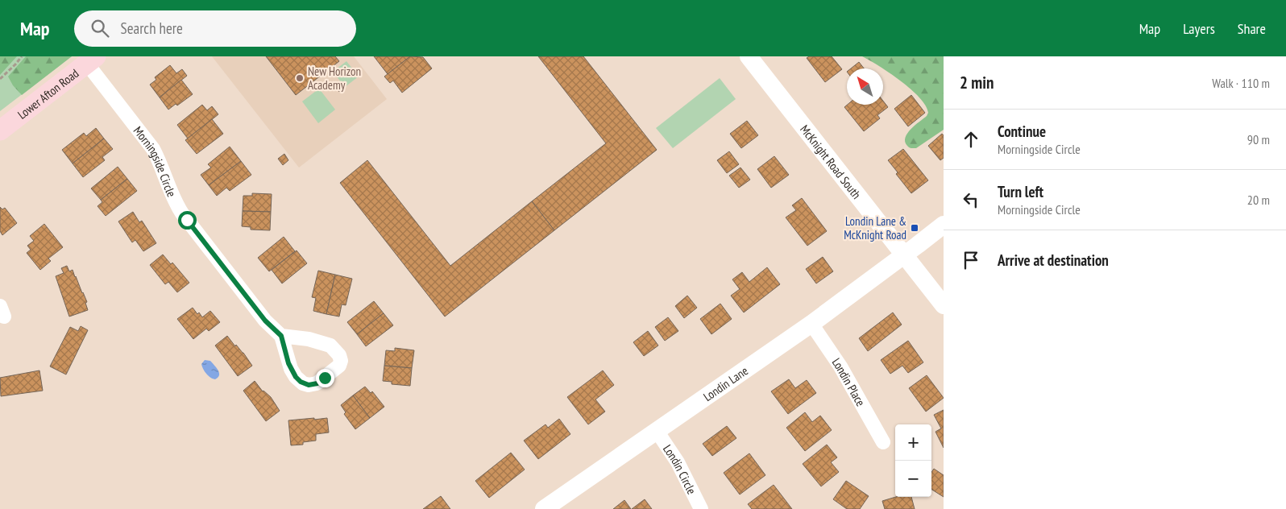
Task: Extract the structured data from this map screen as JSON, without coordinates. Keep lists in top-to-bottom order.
{
  "streets": {
    "main road": ["Lower Afton Road"],
    "street": [
      "Morningside Circle",
      "McKnight Road South",
      "Londin Place",
      "Londin Lane",
      "Londin Circle"
    ]
  },
  "crossings": [
    ["Lower Afton Road", "Morningside Circle"],
    ["McKnight Road South", "Londin Lane"],
    ["Londin Place", "Londin Lane"],
    ["Londin Lane", "Londin Circle"]
  ],
  "places": {
    "other": ["New Horizon Academy"],
    "transit": ["Londin Lane & McKnight Road"]
  },
  "north": "top left",
  "page": {
    "header": "Map",
    "search": "Search here",
    "nav": ["Map", "Layers", "Share"],
    "heading": ["2 min", "Walk · 110 m"],
    "list": [
      ["Continue", "Morningside Circle", "90 m"],
      ["Turn left", "Morningside Circle", "20 m"],
      "Arrive at destination"
    ],
    "map_buttons": ["+", "−"]
  }
}
